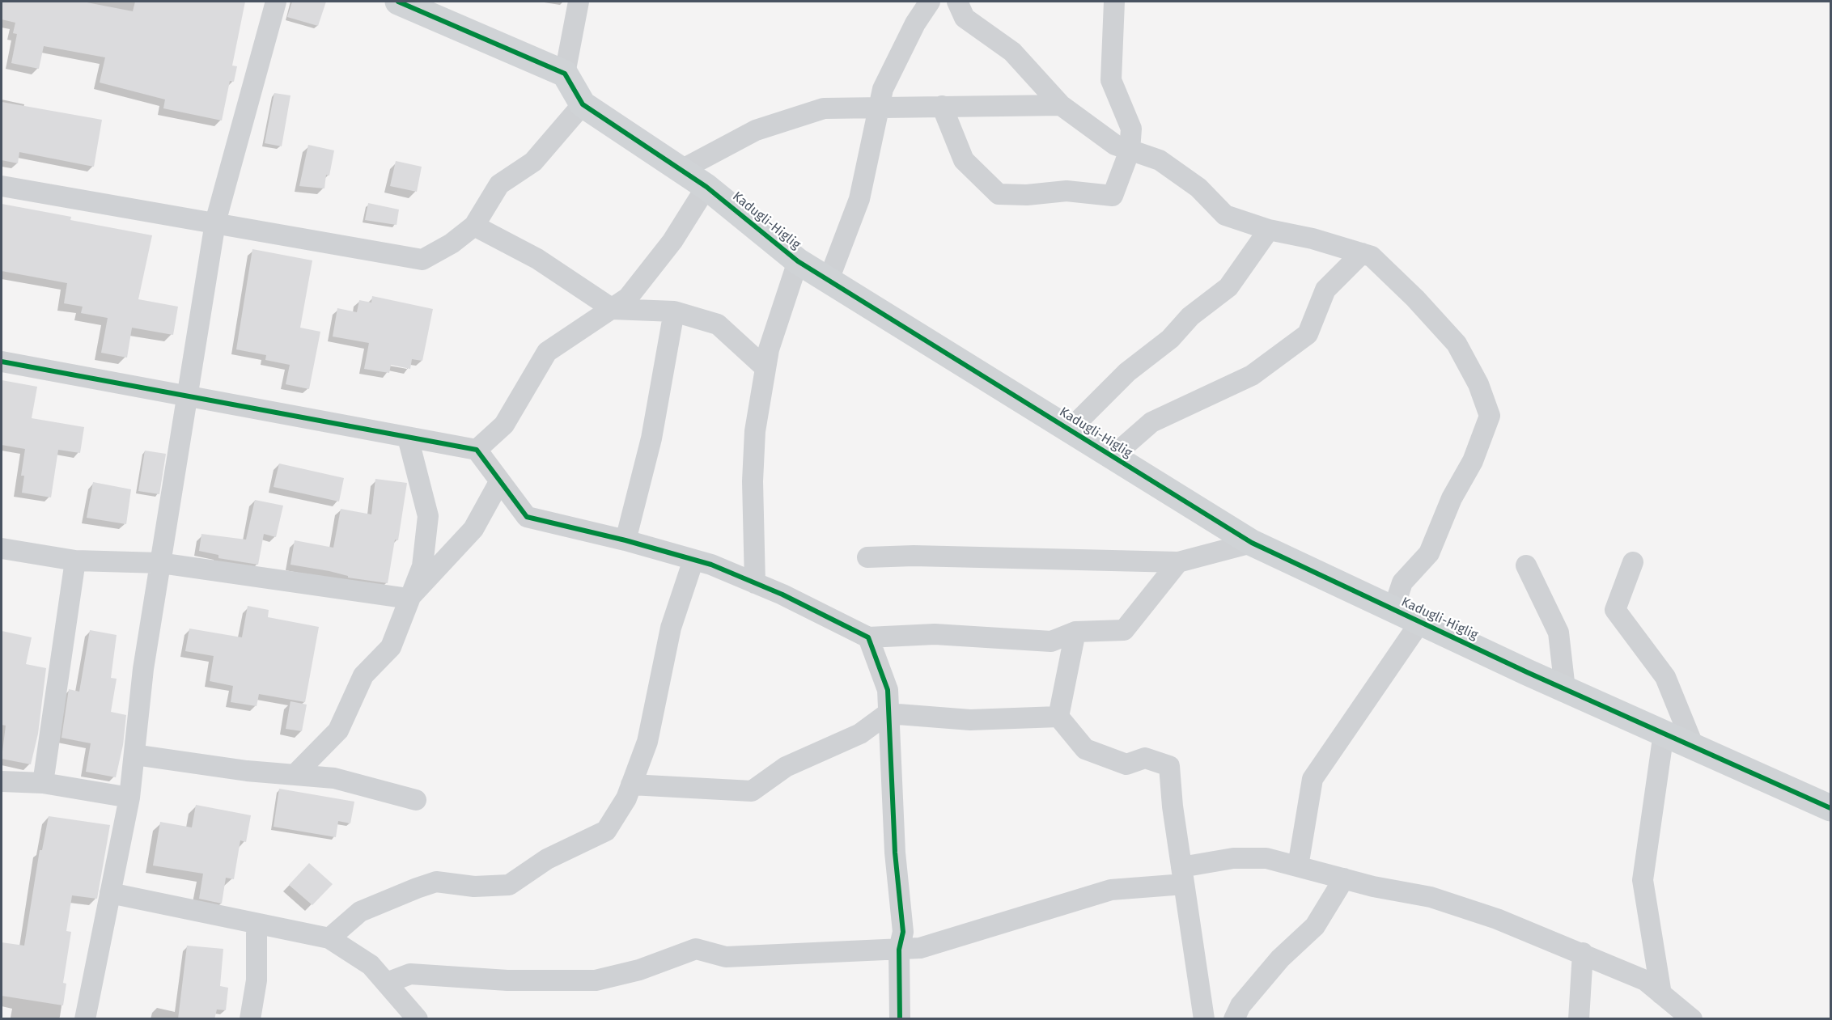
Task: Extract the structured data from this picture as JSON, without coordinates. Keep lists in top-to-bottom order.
{
  "streets": {
    "street": ["Kadugli-Higlig"]
  }
}
